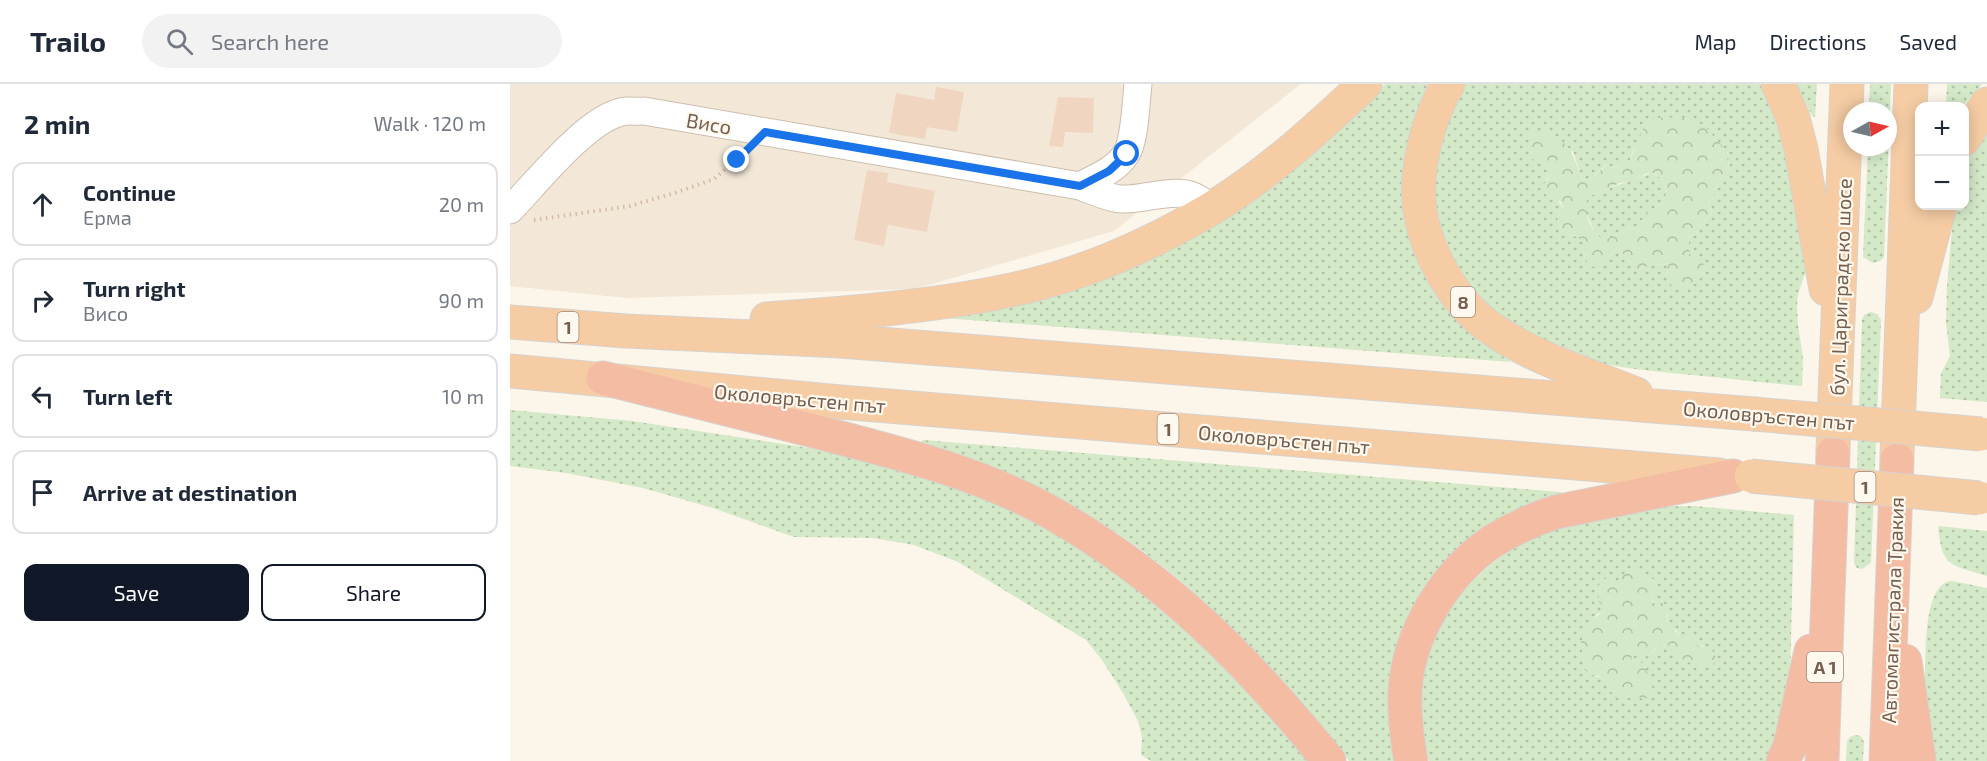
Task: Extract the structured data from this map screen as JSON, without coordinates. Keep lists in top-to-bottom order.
{
  "streets": {
    "highway": [
      "бул. Цариградско шосе",
      "8",
      "1",
      "Околовръстен път",
      "Автомагистрала Тракия",
      "A 1"
    ],
    "street": ["Висо"]
  },
  "crossings": [
    ["бул. Цариградско шосе", "A 1"],
    ["8", "Околовръстен път"]
  ],
  "north": "right",
  "page": {
    "header": "Trailo",
    "search": "Search here",
    "nav": ["Map", "Directions", "Saved"],
    "heading": ["2 min", "Walk · 120 m"],
    "map_buttons": ["+", "−"],
    "list": [
      ["Continue", "Ерма", "20 m"],
      ["Turn right", "Висо", "90 m"],
      ["Turn left", "10 m"],
      "Arrive at destination"
    ],
    "buttons": ["Save", "Share"]
  }
}
